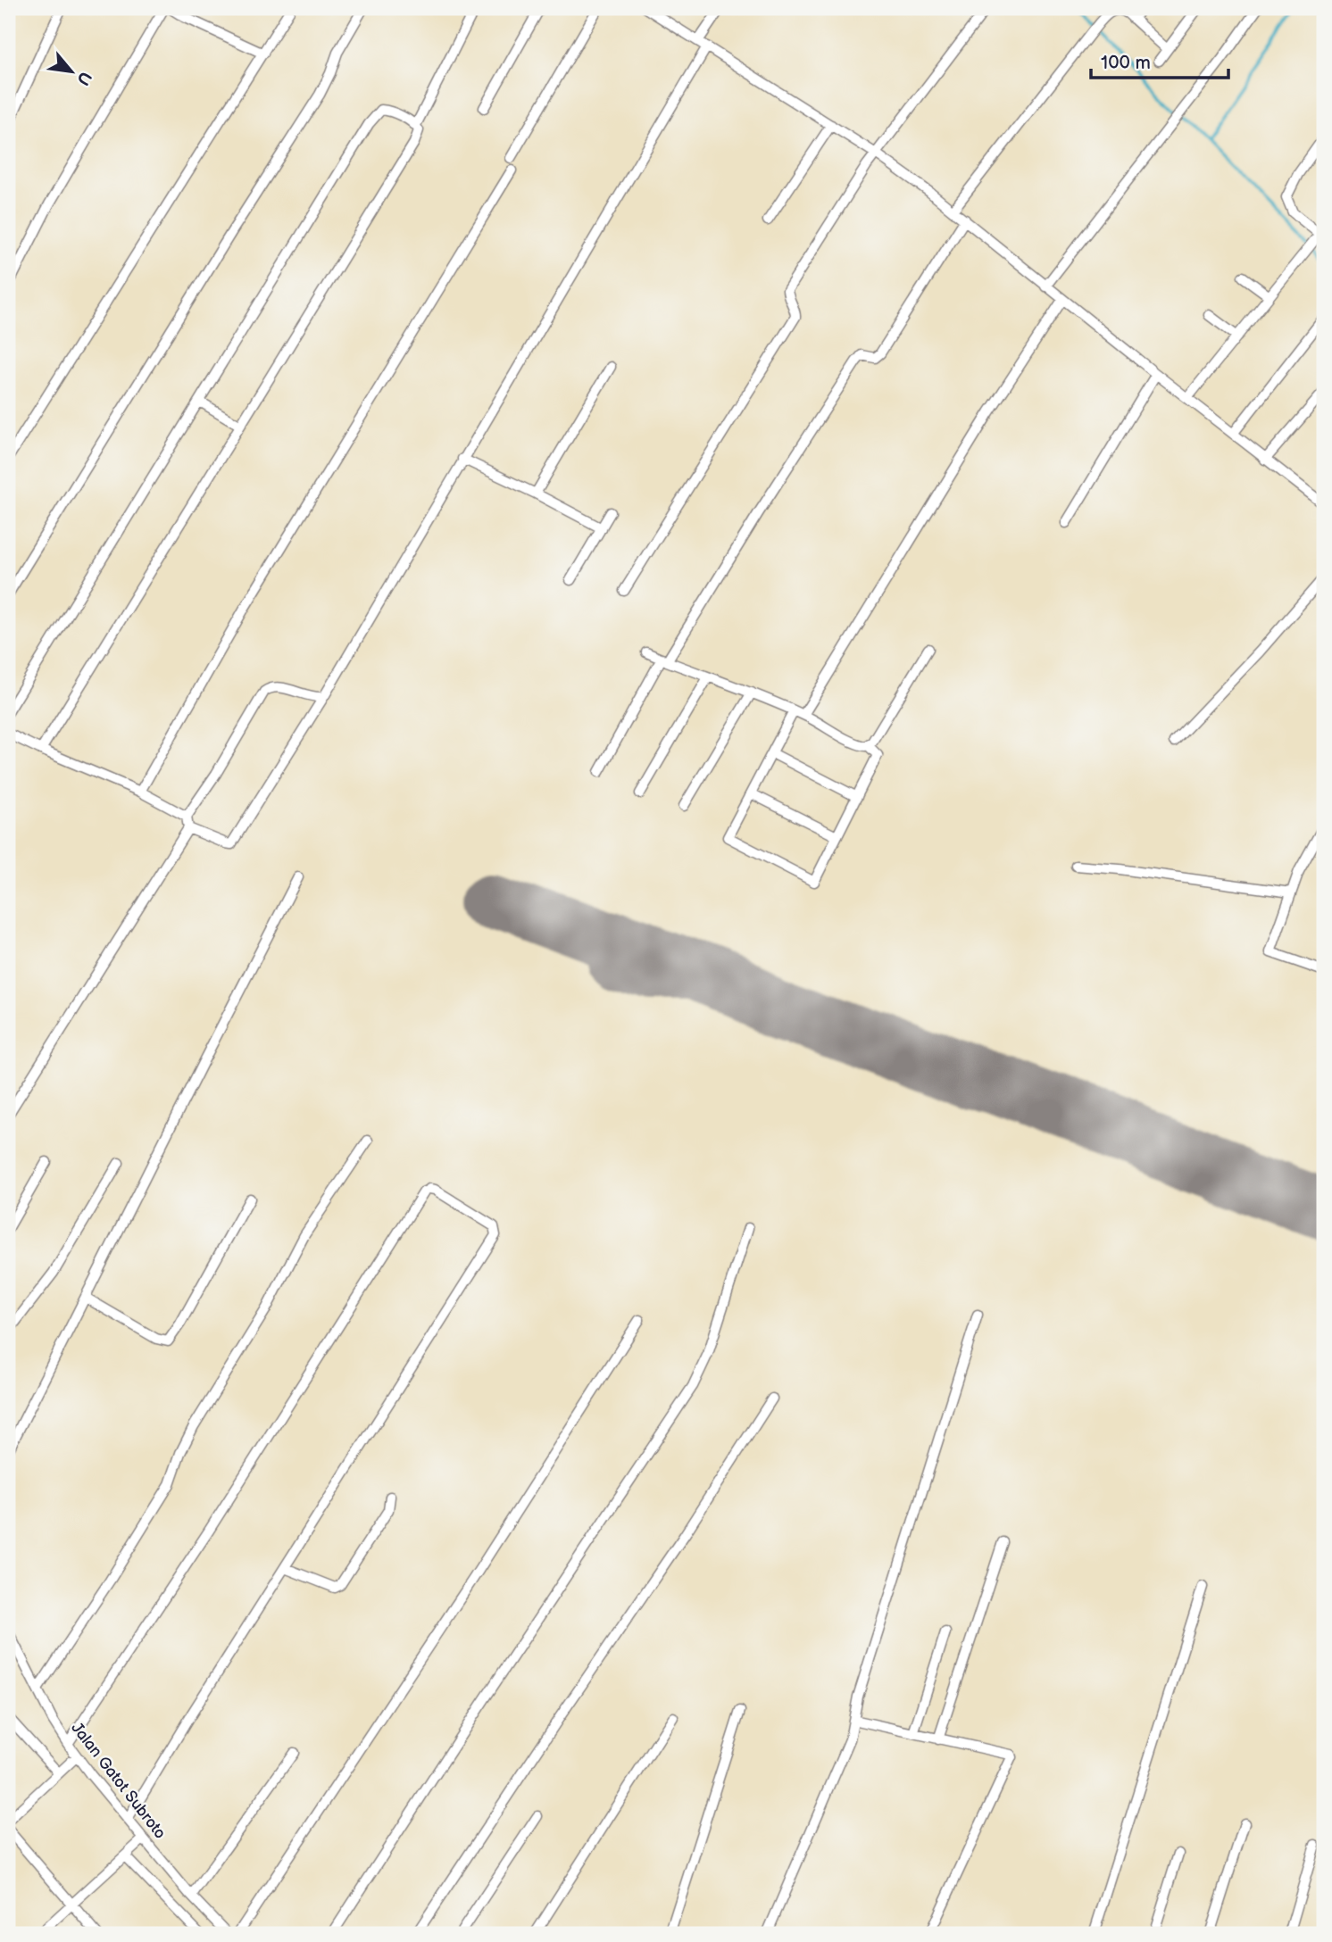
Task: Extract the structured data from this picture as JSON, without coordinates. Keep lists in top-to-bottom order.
{
  "streets": {
    "street": ["Jalan Gatot Subroto"]
  },
  "scale_bar": "100 m",
  "north": "bottom right"
}
